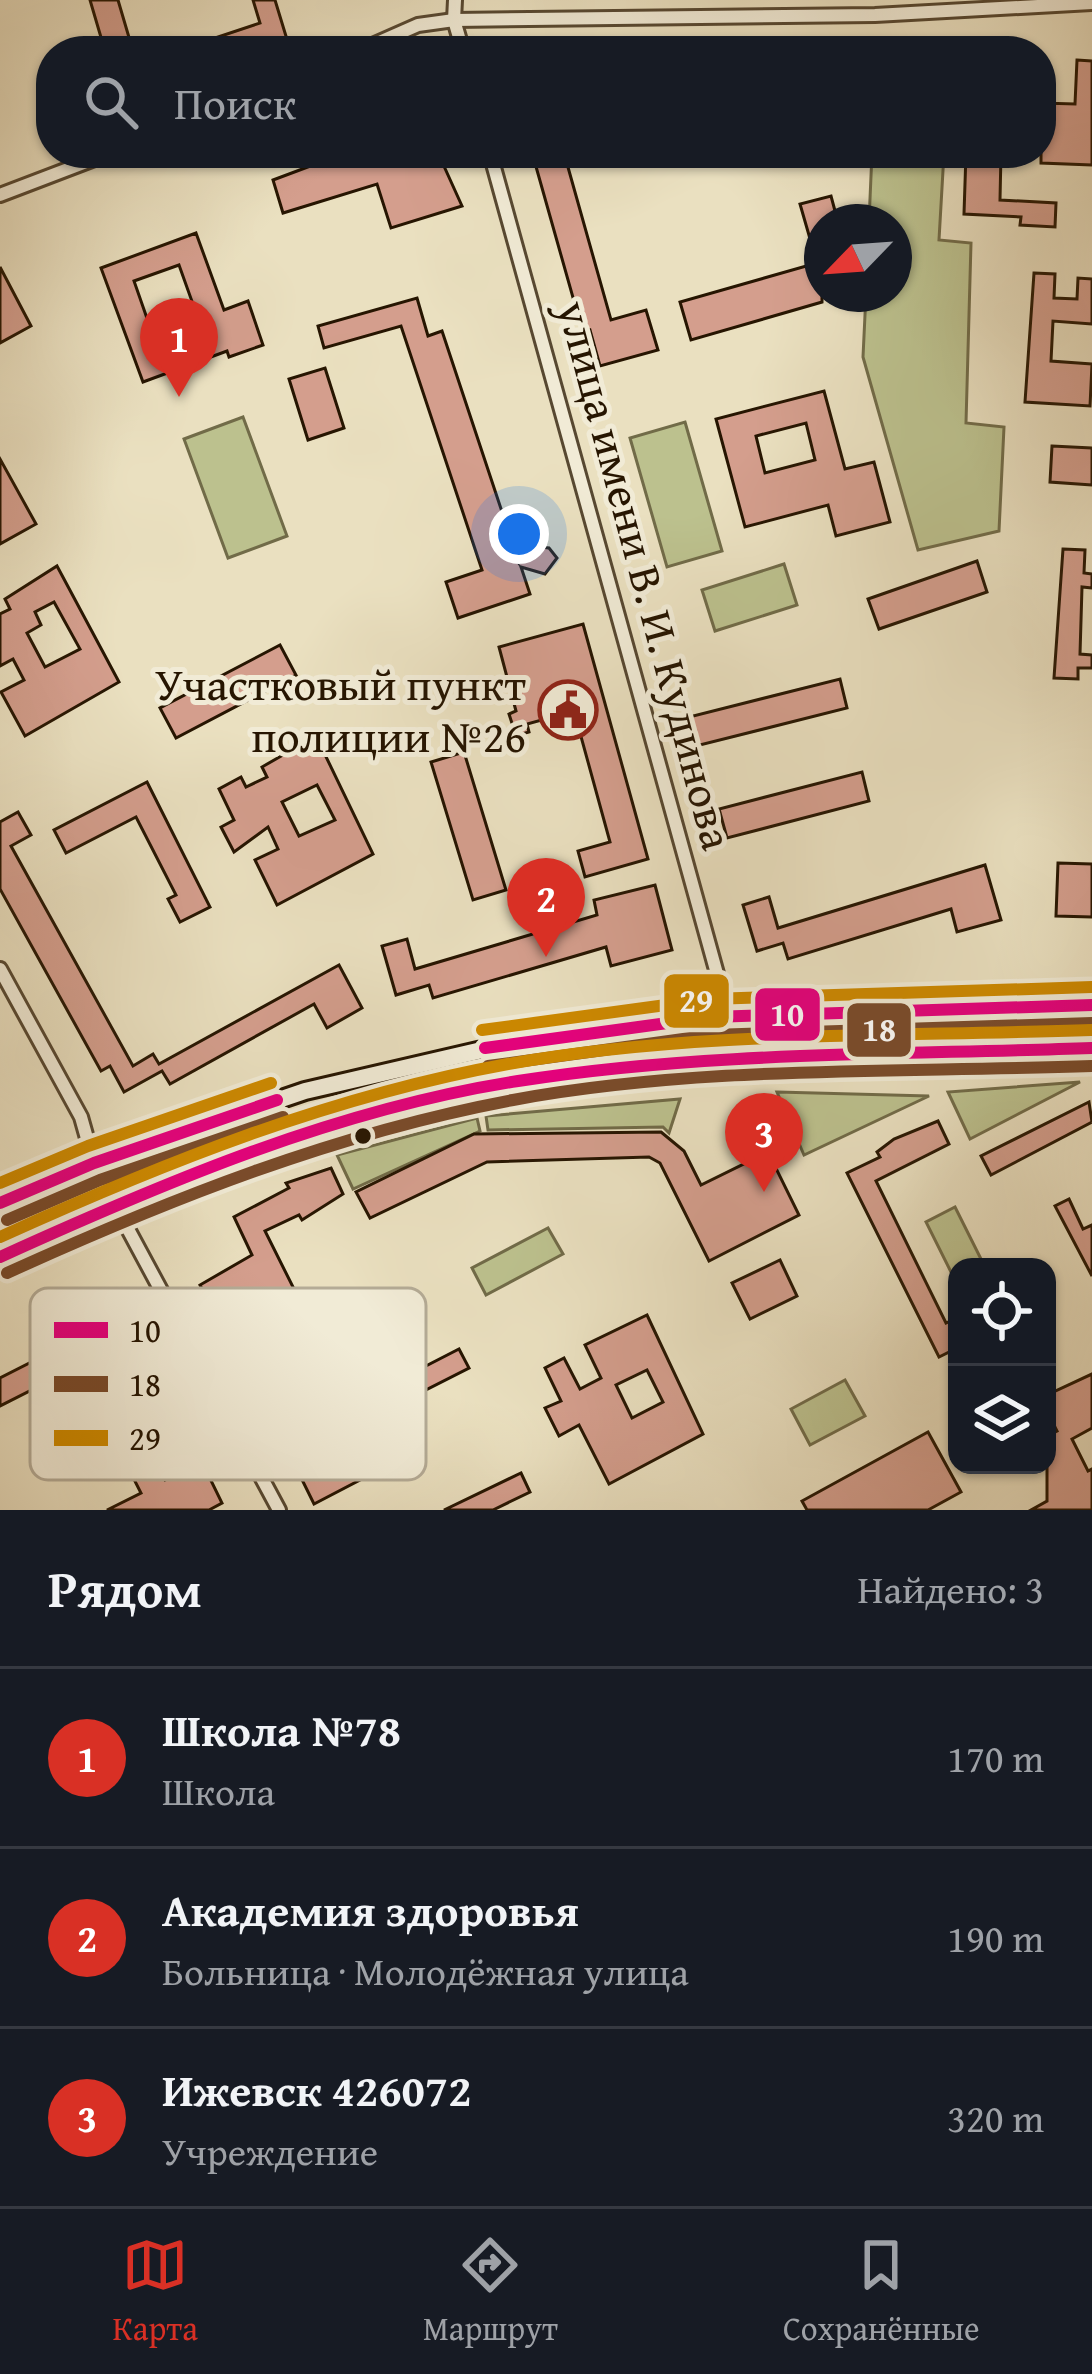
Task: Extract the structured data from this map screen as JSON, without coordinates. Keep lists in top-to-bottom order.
{
  "streets": {
    "street": ["улица имени В. И. Кудинова"]
  },
  "places": {
    "public building": ["Участковый пункт полиции №26"]
  },
  "lines": ["transit line 29", "transit line 10", "transit line 18"],
  "legend": ["10", "18", "29"],
  "north": "bottom left",
  "page": {
    "search": "Поиск",
    "pins": ["1", "2", "3"],
    "heading": ["Рядом", "Найдено: 3"],
    "list": [
      {
        "mark": "1",
        "name": "Школа №78",
        "note": "Школа",
        "value": "170 m"
      },
      {
        "mark": "2",
        "name": "Академия здоровья",
        "note": "Больница · Молодёжная улица",
        "value": "190 m"
      },
      {
        "mark": "3",
        "name": "Ижевск 426072",
        "note": "Учреждение",
        "value": "320 m"
      }
    ],
    "nav": ["Карта", "Маршрут", "Сохранённые"]
  }
}
